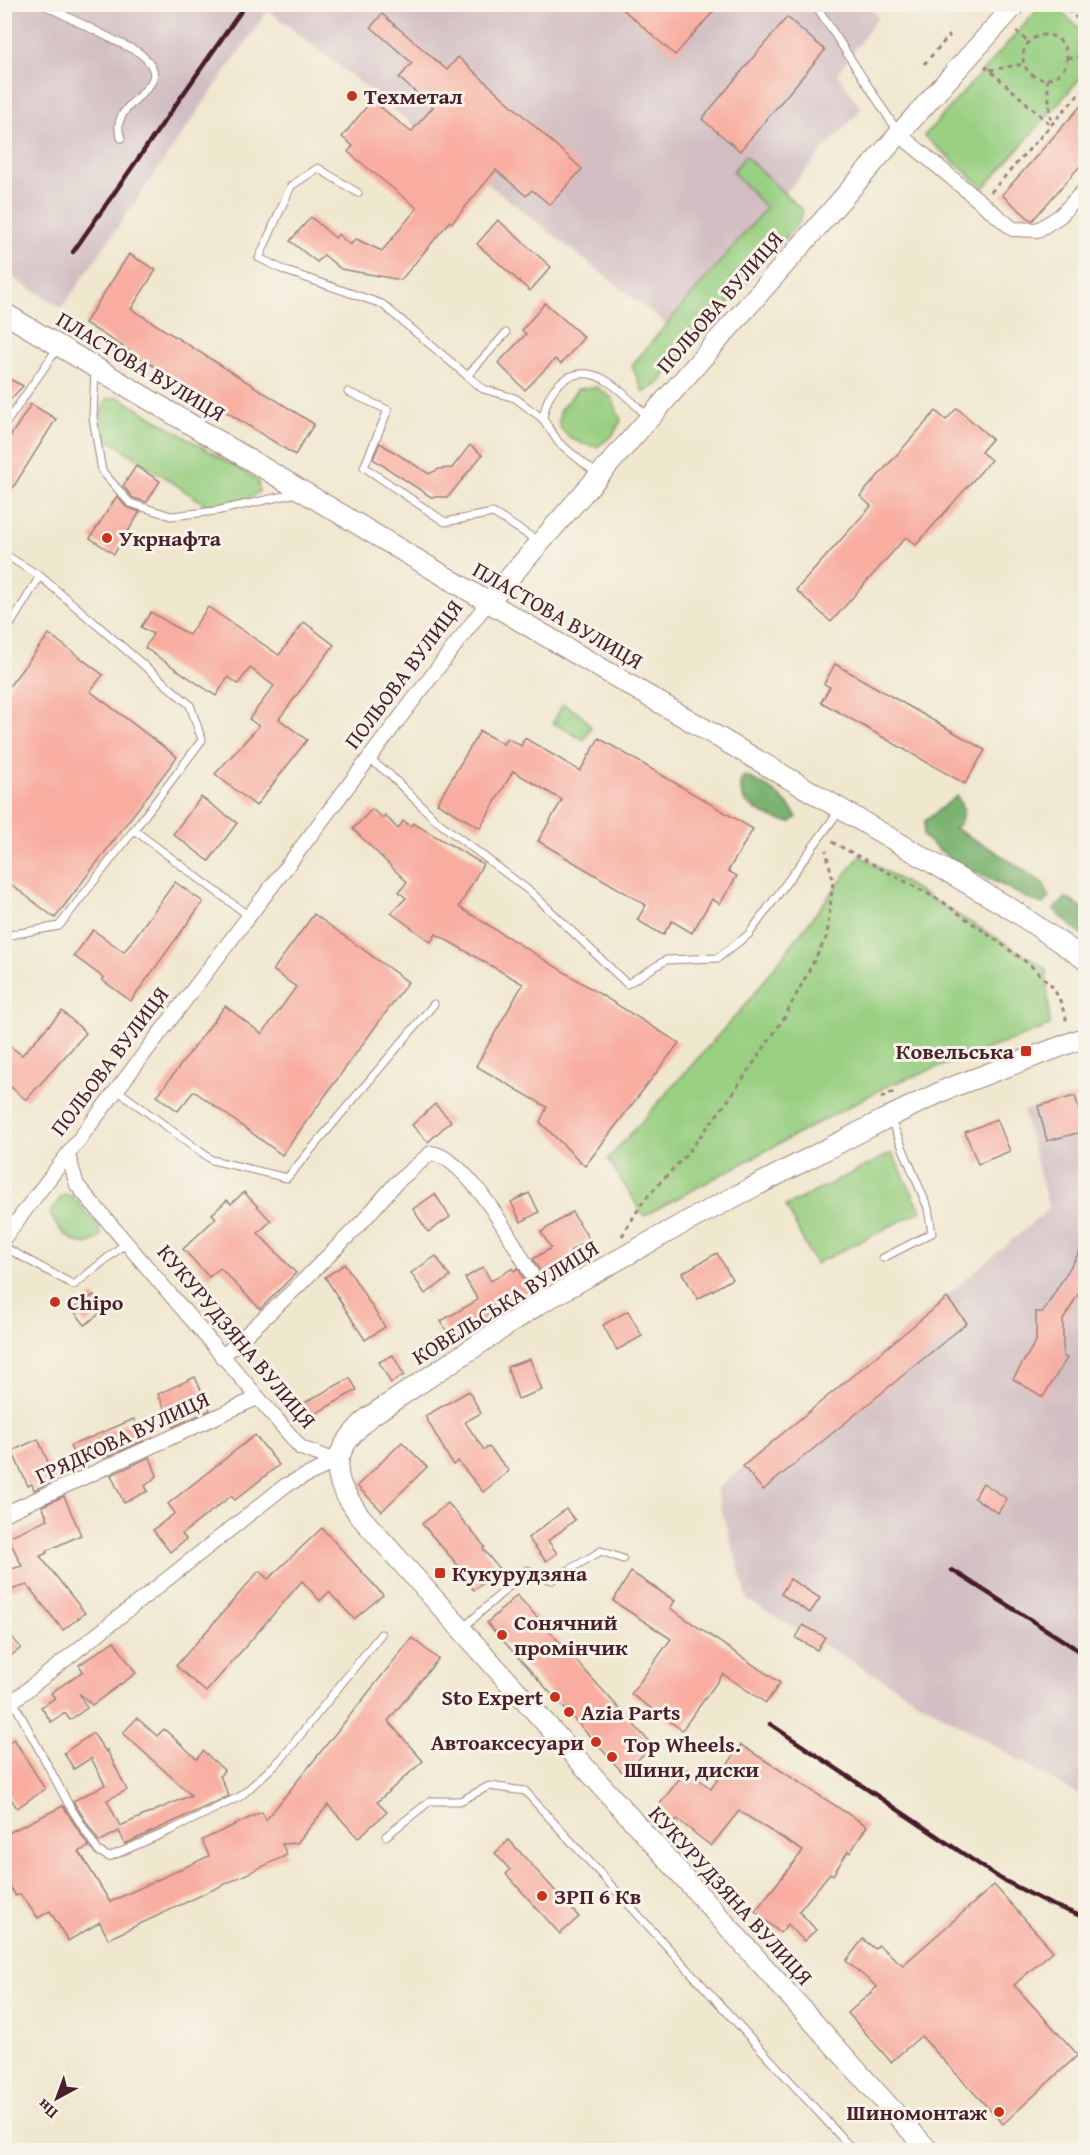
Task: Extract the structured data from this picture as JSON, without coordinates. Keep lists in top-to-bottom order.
{
  "streets": {
    "main road": [
      "ПОЛЬОВА ВУЛИЦЯ",
      "ПЛАСТОВА ВУЛИЦЯ",
      "КОВЕЛЬСЬКА ВУЛИЦЯ",
      "КУКУРУДЗЯНА ВУЛИЦЯ"
    ],
    "street": ["ГРЯДКОВА ВУЛИЦЯ"]
  },
  "crossings": [
    ["ПОЛЬОВА ВУЛИЦЯ", "ПЛАСТОВА ВУЛИЦЯ"],
    ["ПОЛЬОВА ВУЛИЦЯ", "КУКУРУДЗЯНА ВУЛИЦЯ"],
    ["КОВЕЛЬСЬКА ВУЛИЦЯ", "КУКУРУДЗЯНА ВУЛИЦЯ"],
    ["КУКУРУДЗЯНА ВУЛИЦЯ", "ГРЯДКОВА ВУЛИЦЯ"]
  ],
  "places": {
    "other": [
      "Техметал",
      "Укрнафта",
      "Chipo",
      "Сонячний промінчик",
      "Sto Expert",
      "Azia Parts",
      "Автоаксесуари",
      "Top Wheels. Шини, диски",
      "ЗРП 6 Кв",
      "Шиномонтаж"
    ],
    "transit": ["Ковельська", "Кукурудзяна"]
  },
  "north": "bottom left"
}
